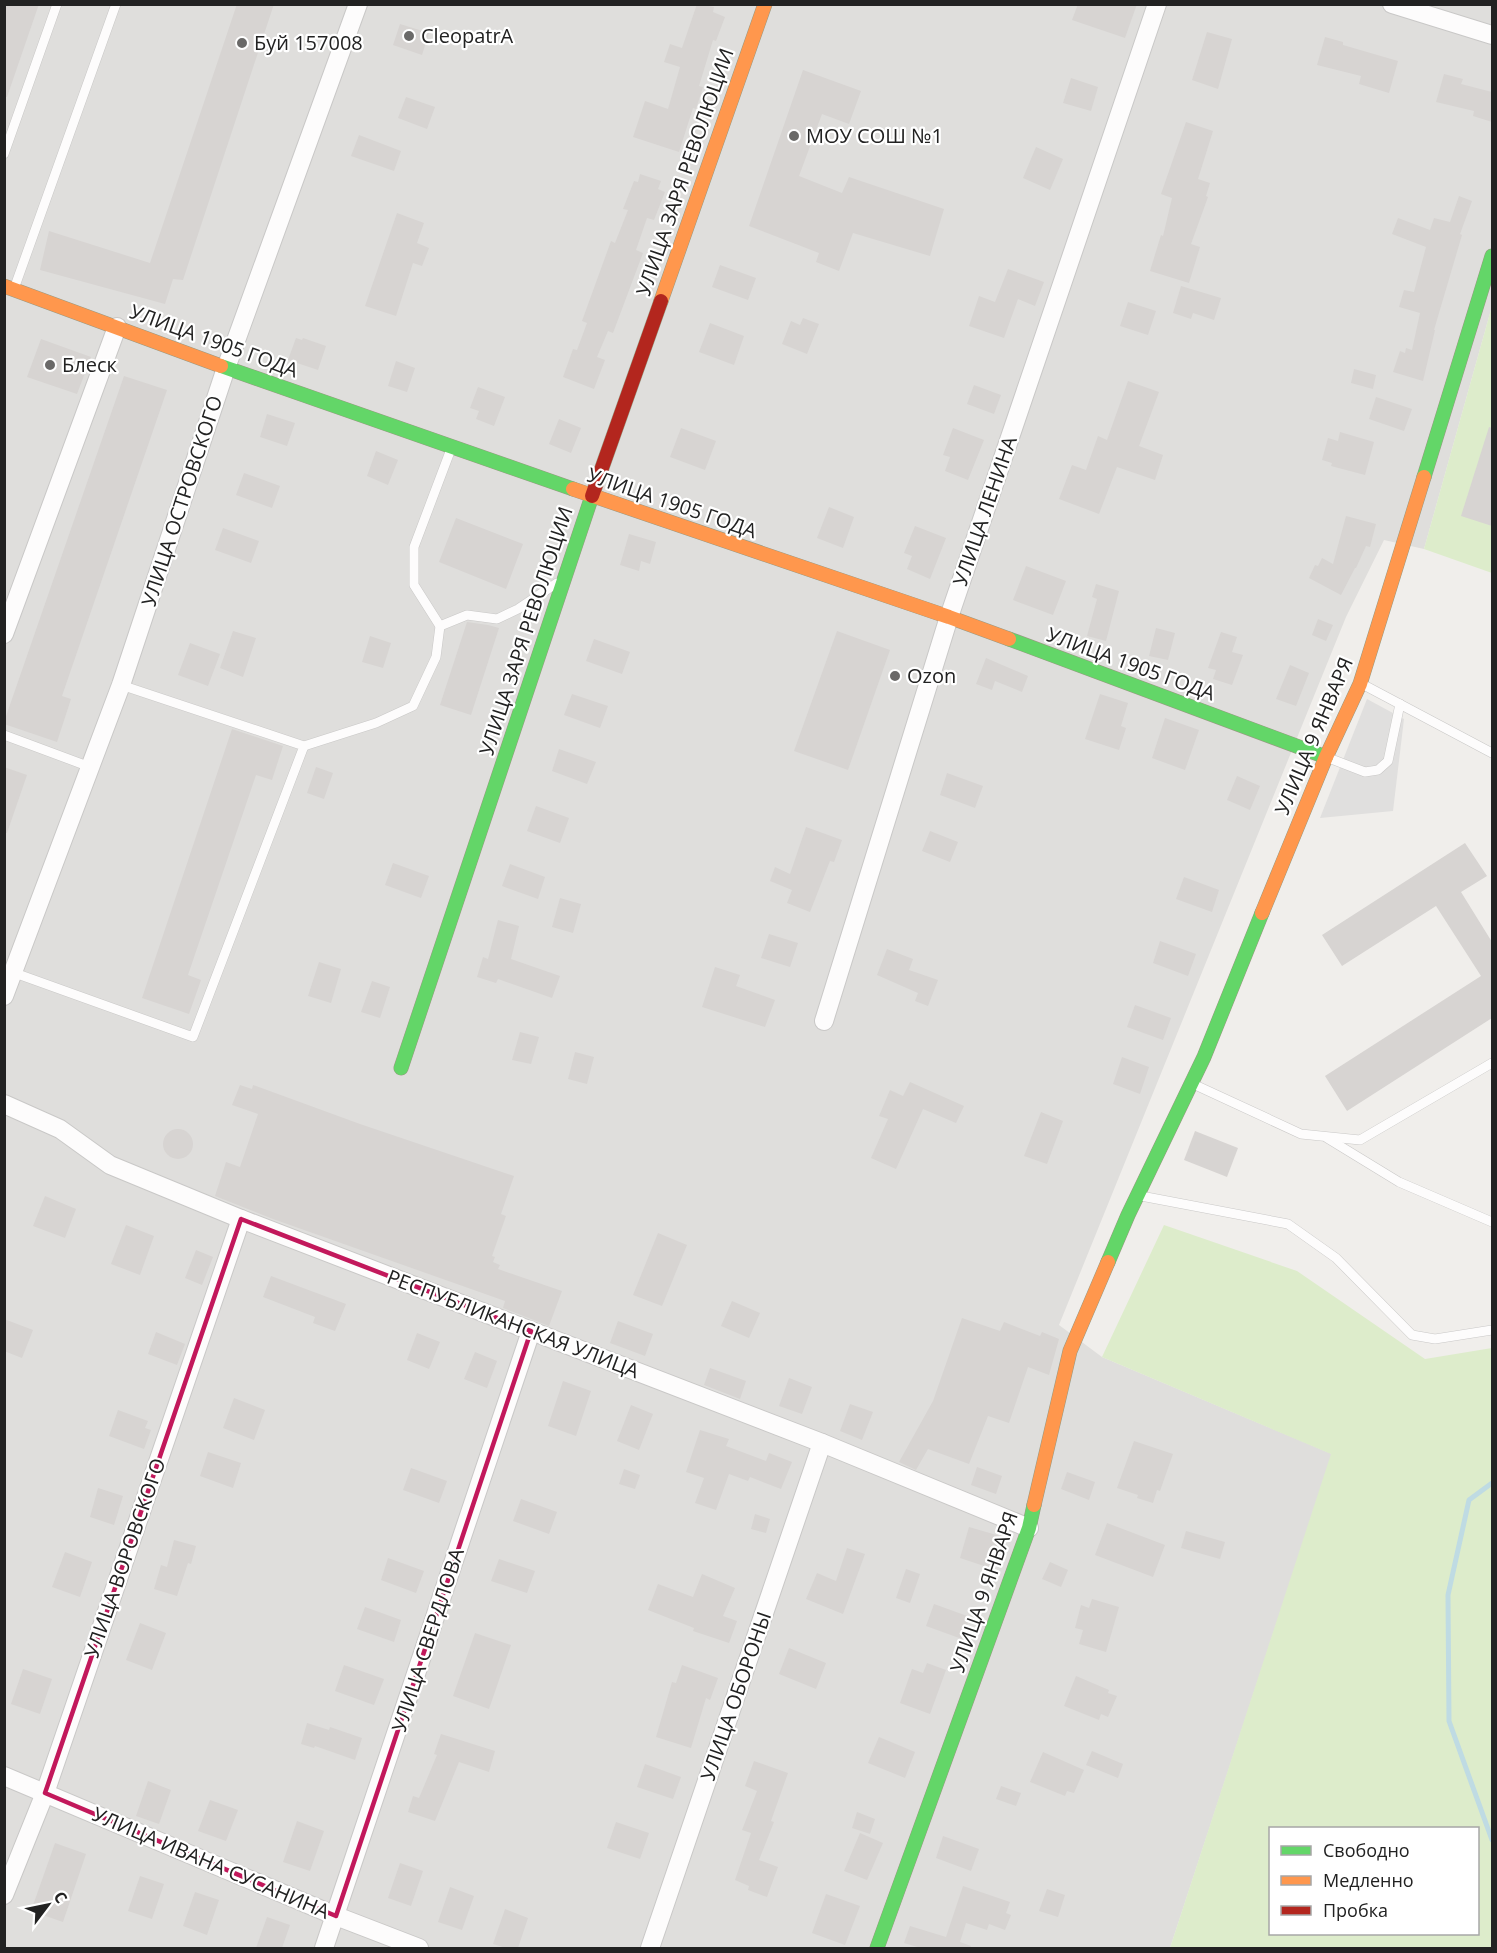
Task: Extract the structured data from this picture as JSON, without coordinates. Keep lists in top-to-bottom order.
{
  "streets": {
    "street": [
      "УЛИЦА ЗАРЯ РЕВОЛЮЦИИ",
      "УЛИЦА 1905 ГОДА",
      "УЛИЦА ОСТРОВСКОГО",
      "УЛИЦА ЛЕНИНА",
      "УЛИЦА 9 ЯНВАРЯ",
      "РЕСПУБЛИКАНСКАЯ УЛИЦА",
      "УЛИЦА ВОРОВСКОГО",
      "УЛИЦА СВЕРДЛОВА",
      "УЛИЦА ОБОРОНЫ",
      "УЛИЦА ИВАНА СУСАНИНА"
    ]
  },
  "crossings": [
    ["УЛИЦА ЗАРЯ РЕВОЛЮЦИИ", "УЛИЦА 1905 ГОДА"],
    ["УЛИЦА 1905 ГОДА", "УЛИЦА ОСТРОВСКОГО"],
    ["УЛИЦА 1905 ГОДА", "УЛИЦА ЛЕНИНА"],
    ["УЛИЦА 1905 ГОДА", "УЛИЦА 9 ЯНВАРЯ"],
    ["УЛИЦА 9 ЯНВАРЯ", "РЕСПУБЛИКАНСКАЯ УЛИЦА"],
    ["РЕСПУБЛИКАНСКАЯ УЛИЦА", "УЛИЦА ВОРОВСКОГО"],
    ["РЕСПУБЛИКАНСКАЯ УЛИЦА", "УЛИЦА СВЕРДЛОВА"],
    ["РЕСПУБЛИКАНСКАЯ УЛИЦА", "УЛИЦА ОБОРОНЫ"],
    ["УЛИЦА ВОРОВСКОГО", "УЛИЦА ИВАНА СУСАНИНА"],
    ["УЛИЦА СВЕРДЛОВА", "УЛИЦА ИВАНА СУСАНИНА"]
  ],
  "places": [
    "CleopatrA",
    "Буй 157008",
    "МОУ СОШ №1",
    "Блеск",
    "Ozon"
  ],
  "legend": ["Свободно", "Медленно", "Пробка"],
  "north": "top right"
}
